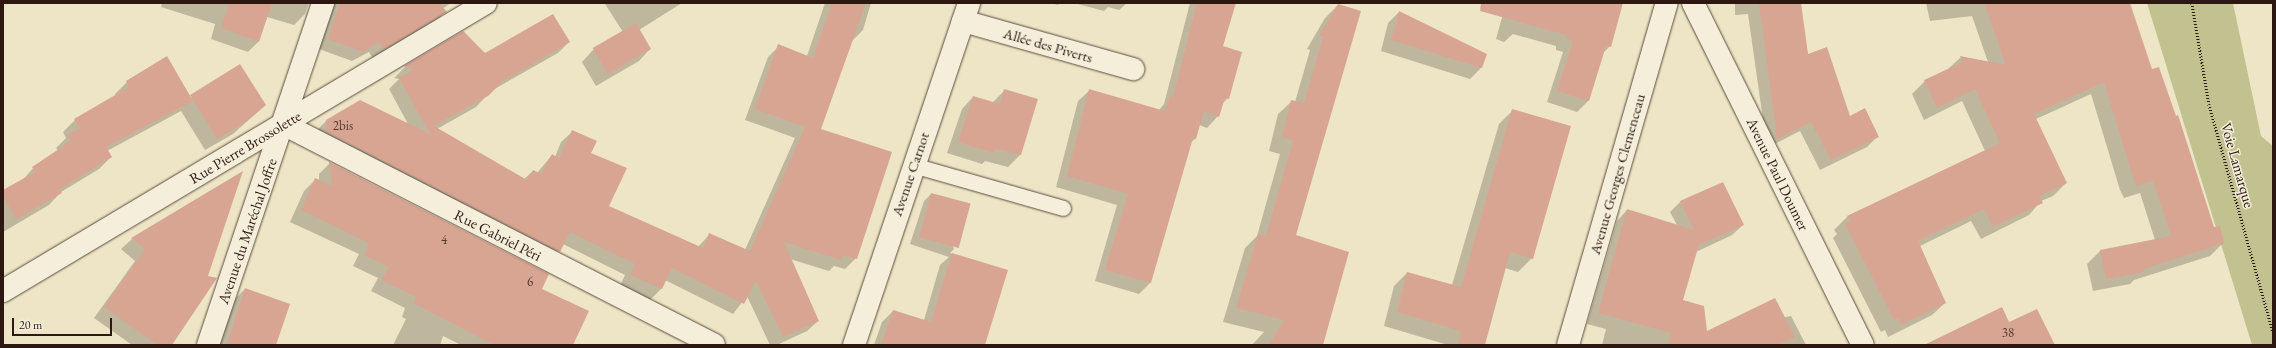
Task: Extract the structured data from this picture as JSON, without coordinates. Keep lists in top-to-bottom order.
{
  "streets": {
    "street": [
      "Allée des Piverts",
      "Rue Pierre Brossolette",
      "Avenue Carnot",
      "Avenue Georges Clemenceau",
      "Avenue Paul Doumer",
      "Avenue du Maréchal Joffre",
      "Rue Gabriel Péri"
    ],
    "path": ["Voie Lamarque"]
  },
  "crossings": [
    ["Allée des Piverts", "Avenue Carnot"],
    ["Rue Pierre Brossolette", "Avenue du Maréchal Joffre"],
    ["Rue Pierre Brossolette", "Rue Gabriel Péri"],
    ["Avenue du Maréchal Joffre", "Rue Gabriel Péri"]
  ],
  "house_numbers": [
    "2bis",
    "4",
    "6",
    "38"
  ],
  "scale_bar": "20 m"
}
